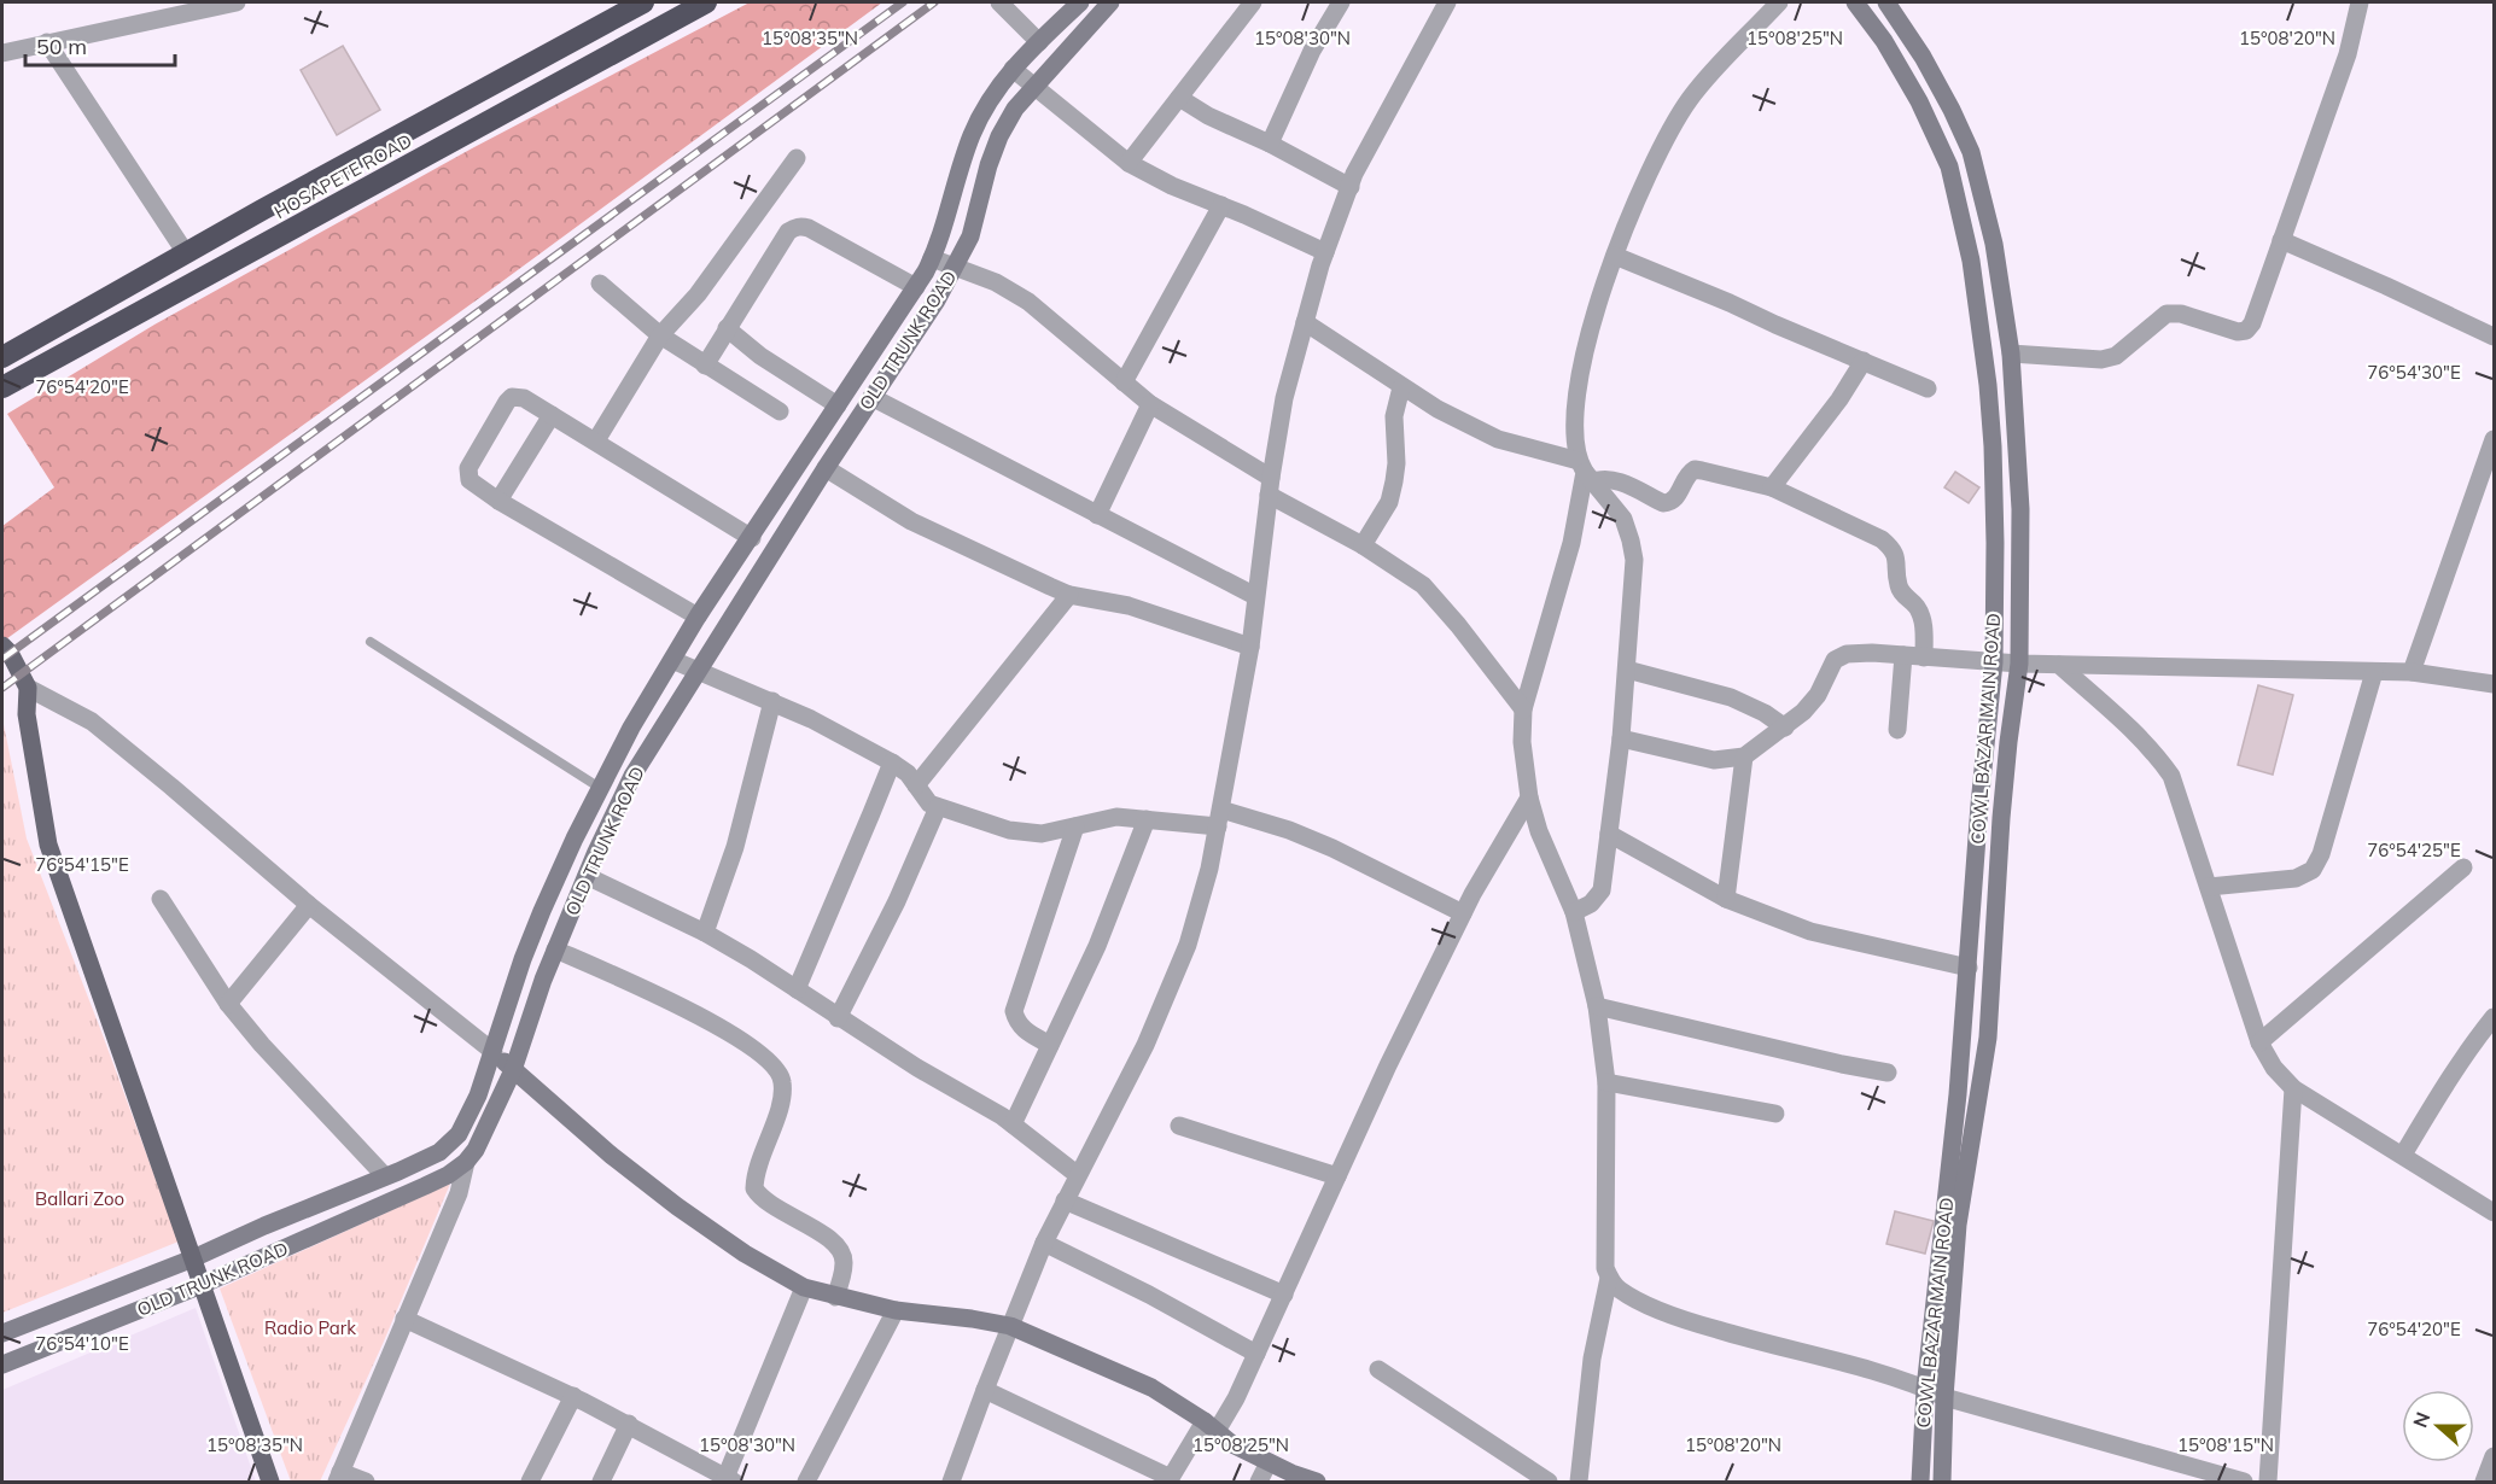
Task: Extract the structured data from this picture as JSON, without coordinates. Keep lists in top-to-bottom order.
{
  "streets": {
    "highway": ["HOSAPETE ROAD"],
    "street": ["OLD TRUNK ROAD", "COWL BAZAR MAIN ROAD"]
  },
  "parks": ["Ballari Zoo", "Radio Park"],
  "scale_bar": "50 m",
  "north": "left",
  "coordinates": [
    "15°08'25\"N",
    "15°08'20\"N",
    "15°08'35\"N",
    "15°08'30\"N",
    "76°54'30\"E",
    "76°54'20\"E",
    "76°54'25\"E",
    "76°54'15\"E",
    "76°54'10\"E",
    "15°08'15\"N"
  ]
}
